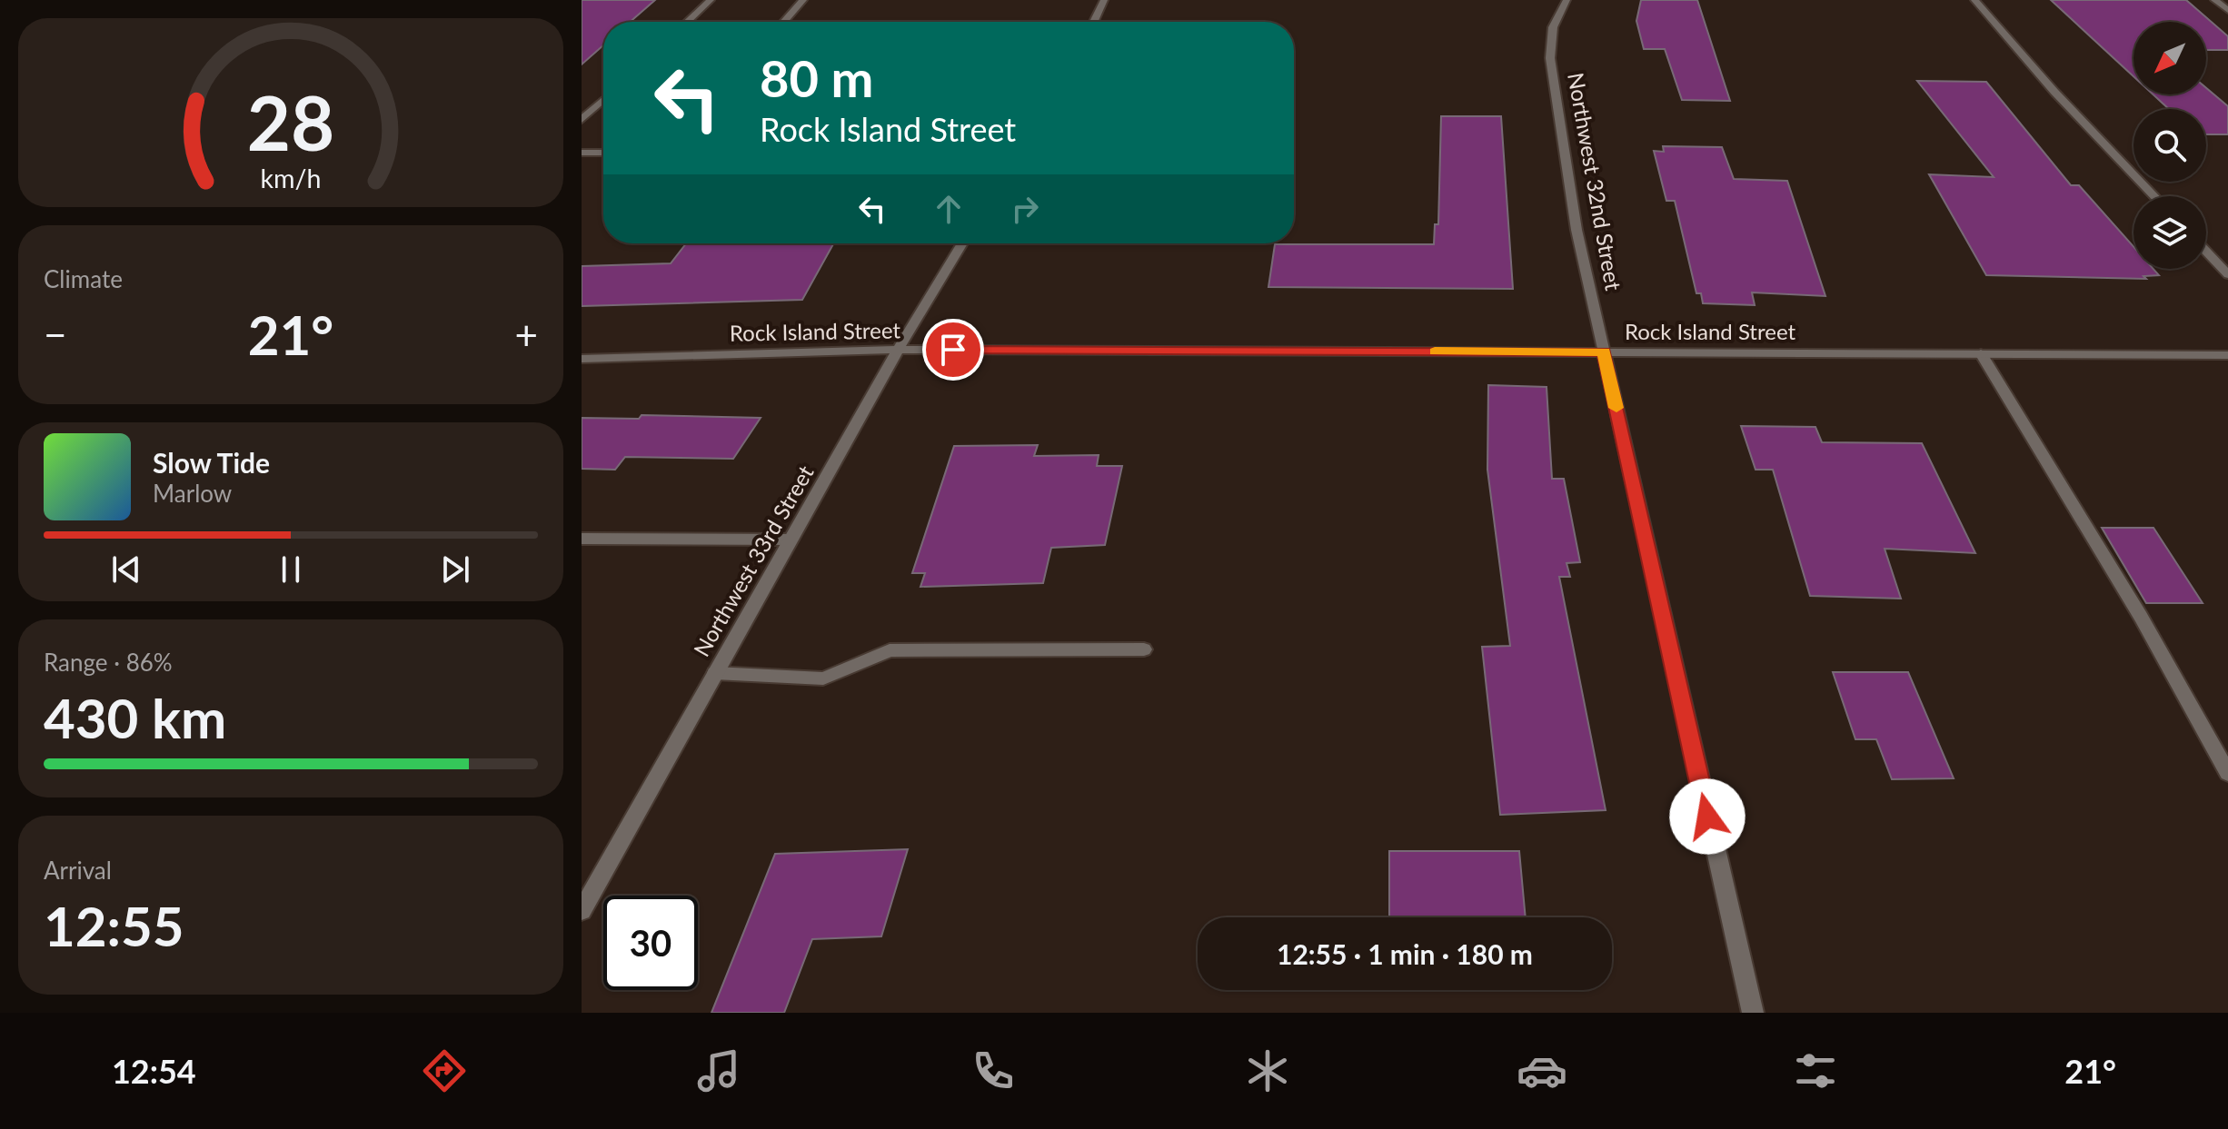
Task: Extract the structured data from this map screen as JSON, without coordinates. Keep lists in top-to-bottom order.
{
  "streets": {
    "street": ["Northwest 32nd Street", "Rock Island Street", "Northwest 33rd Street"]
  },
  "crossings": [
    ["Northwest 32nd Street", "Rock Island Street"],
    ["Rock Island Street", "Northwest 33rd Street"]
  ],
  "north": "bottom left",
  "page": {
    "turn": ["80 m", "Rock Island Street"],
    "tile": [
      "Climate",
      ["Range · 86%", "430 km"],
      ["Arrival", "12:55"]
    ],
    "heat": ["−", "21°", "+"],
    "song": ["Slow Tide", "Marlow"],
    "limit": "30",
    "trip": "12:55 · 1 min · 180 m",
    "tabs": ["12:54", "21°"],
    "gauge": ["28", "km/h"]
  }
}
